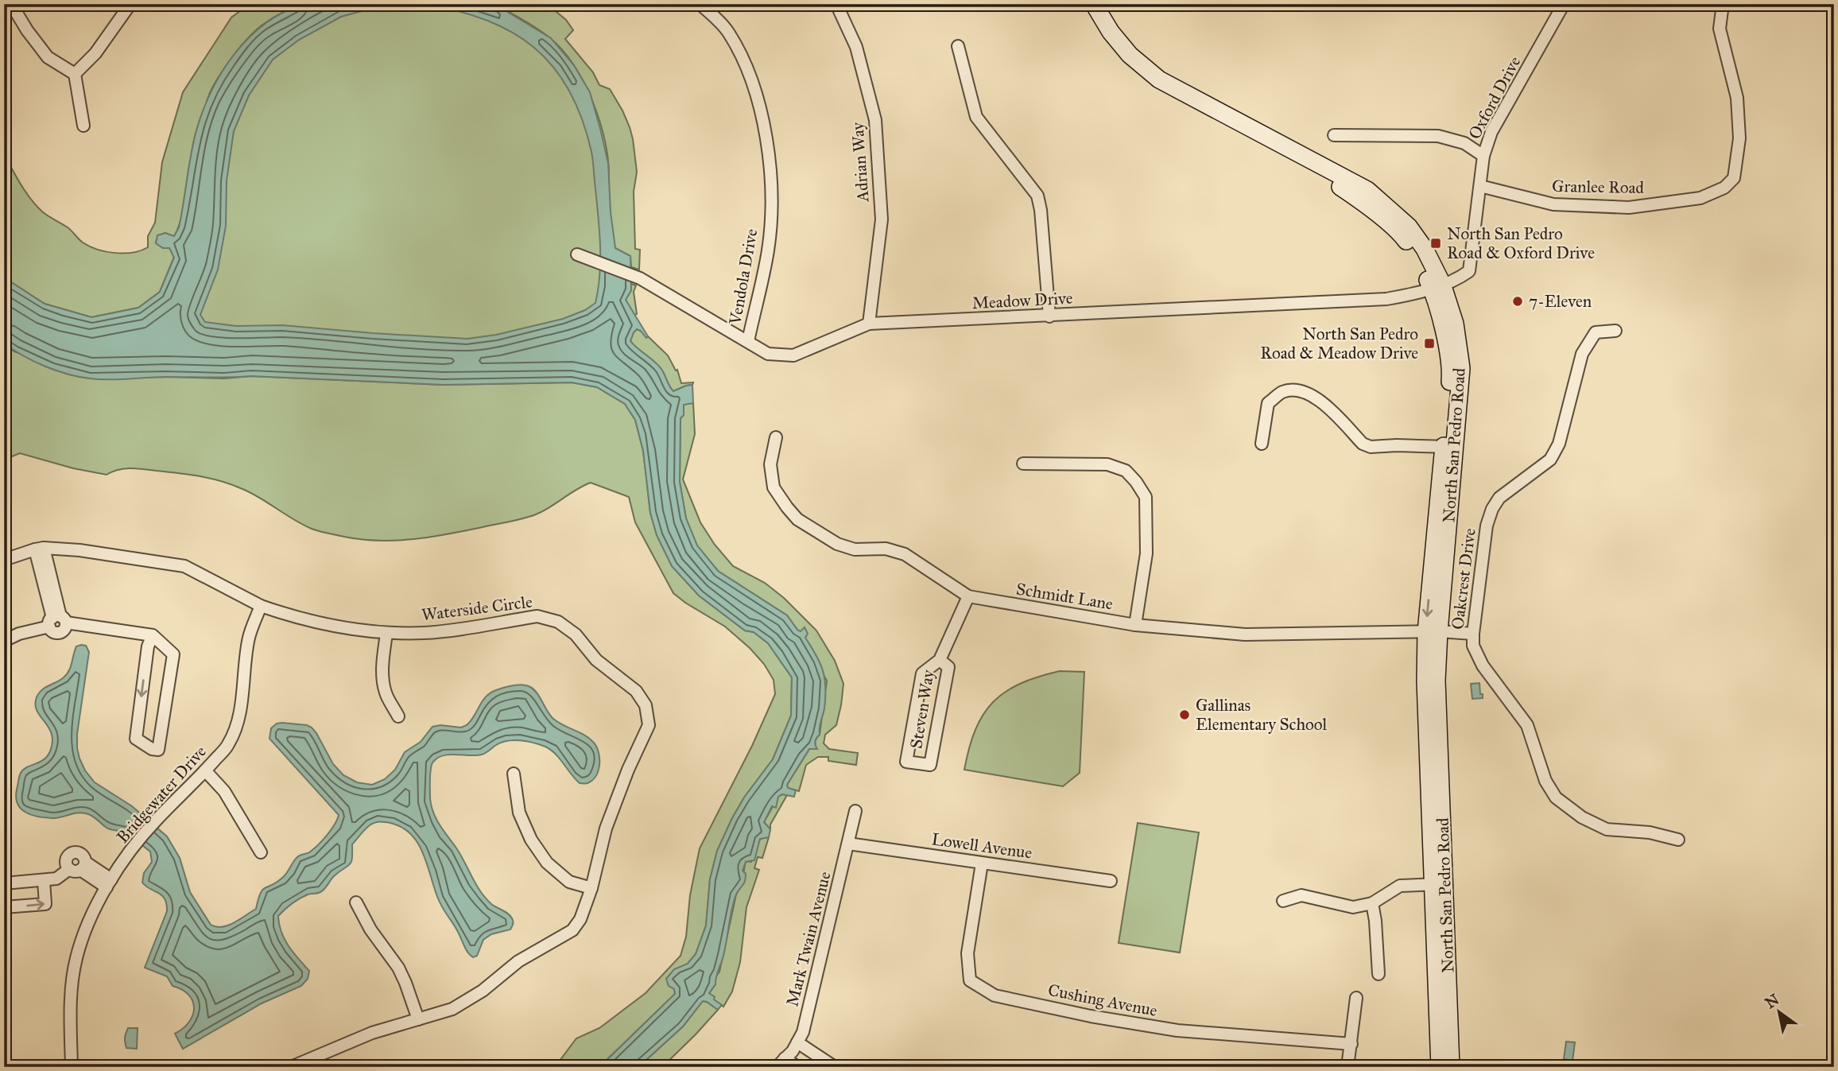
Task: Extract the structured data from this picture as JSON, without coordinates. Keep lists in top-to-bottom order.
{
  "streets": {
    "main road": ["North San Pedro Road"],
    "street": [
      "Oxford Drive",
      "Adrian Way",
      "Granlee Road",
      "Vendola Drive",
      "Meadow Drive",
      "Oakcrest Drive",
      "Schmidt Lane",
      "Waterside Circle",
      "Steven Way",
      "Bridgewater Drive",
      "Lowell Avenue",
      "Mark Twain Avenue",
      "Cushing Avenue"
    ]
  },
  "crossings": [
    ["Oxford Drive", "Granlee Road"],
    ["Oxford Drive", "Meadow Drive"],
    ["Oxford Drive", "North San Pedro Road"],
    ["Adrian Way", "Meadow Drive"],
    ["Vendola Drive", "Meadow Drive"],
    ["Meadow Drive", "North San Pedro Road"],
    ["North San Pedro Road", "Schmidt Lane"],
    ["Oakcrest Drive", "Schmidt Lane"],
    ["Schmidt Lane", "Steven Way"],
    ["Waterside Circle", "Bridgewater Drive"],
    ["Lowell Avenue", "Mark Twain Avenue"],
    ["Lowell Avenue", "Cushing Avenue"]
  ],
  "places": {
    "transit": ["North San Pedro Road & Oxford Drive", "North San Pedro Road & Meadow Drive"],
    "other": ["7-Eleven", "Gallinas Elementary School"]
  },
  "north": "top left"
}
